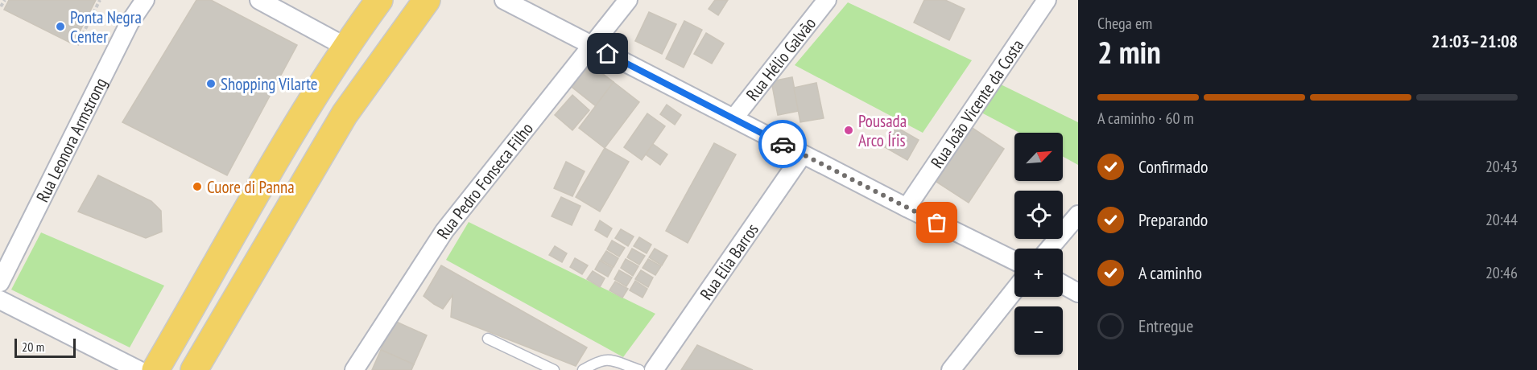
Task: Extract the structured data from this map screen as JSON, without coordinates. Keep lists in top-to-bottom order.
{
  "streets": {
    "street": [
      "Rua Hélio Galvão",
      "Rua João Vicente da Costa",
      "Rua Leonora Armstrong",
      "Rua Pedro Fonseca Filho",
      "Rua Elia Barros"
    ]
  },
  "places": [
    "Ponta Negra Center",
    "Shopping Vilarte",
    "Pousada Arco Íris",
    "Cuore di Panna"
  ],
  "scale_bar": "20 m",
  "north": "top right",
  "page": {
    "heading": ["2 min", "Chega em", "21:03–21:08"],
    "bar": "A caminho · 60 m",
    "map_buttons": ["+", "−"],
    "list": [
      ["Confirmado", "20:43"],
      ["Preparando", "20:44"],
      ["A caminho", "20:46"],
      "Entregue"
    ],
    "scale": "20 m"
  }
}
